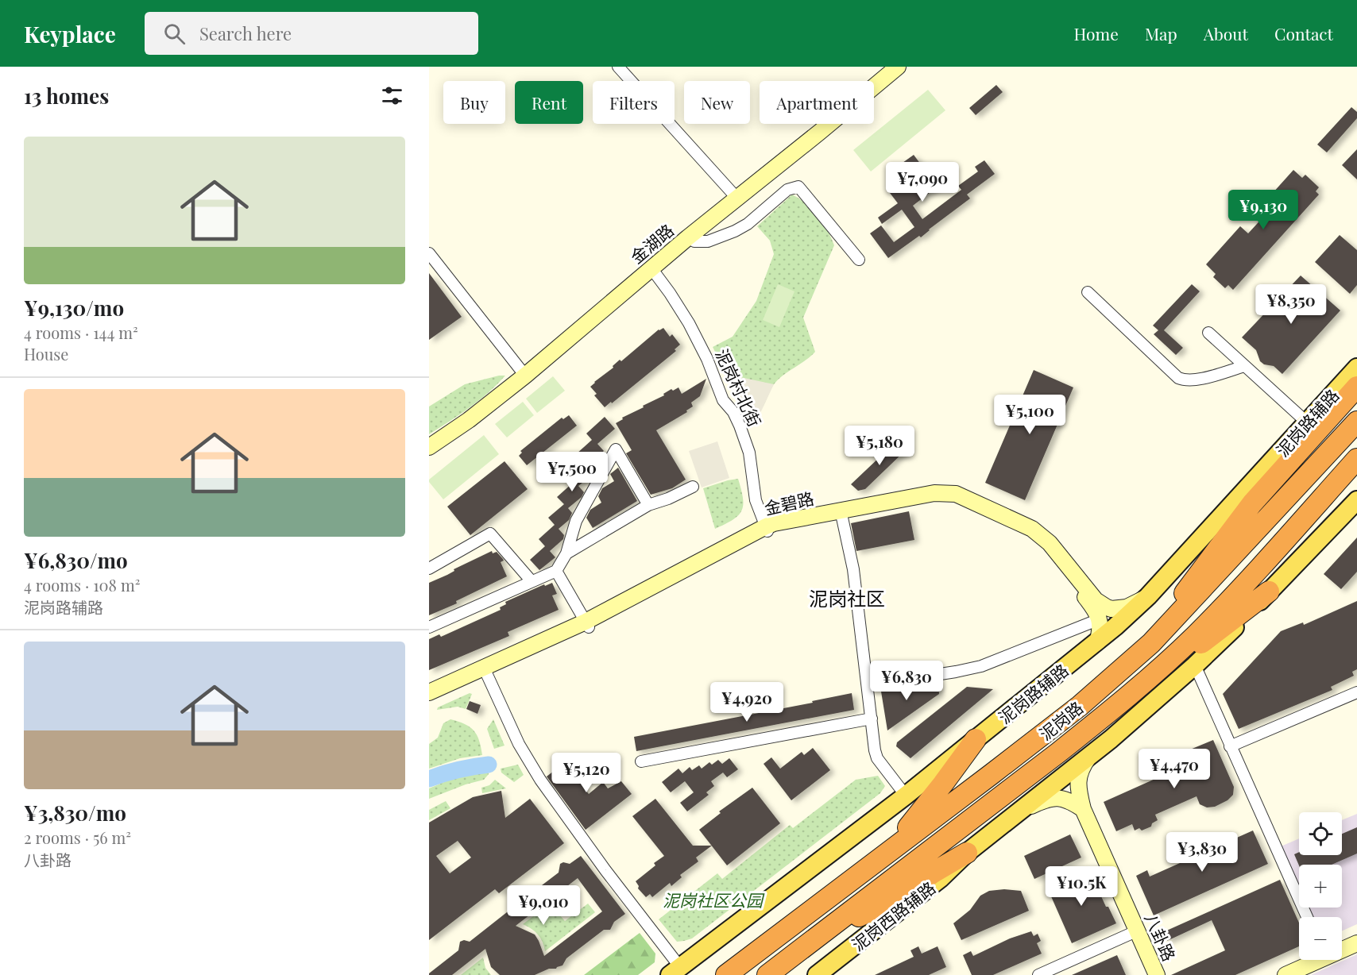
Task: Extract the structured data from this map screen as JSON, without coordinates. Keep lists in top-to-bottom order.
{
  "streets": {
    "highway": ["泥岗路"],
    "main road": ["泥岗路辅路", "泥岗西路辅路"],
    "street": [
      "金湖路",
      "泥岗村北街",
      "金碧路",
      "八卦路"
    ]
  },
  "crossings": [
    ["金湖路", "泥岗村北街"],
    ["泥岗村北街", "金碧路"],
    ["泥岗路辅路", "金碧路"]
  ],
  "districts": ["泥岗社区"],
  "parks": ["泥岗社区公园"],
  "page": {
    "header": "Keyplace",
    "search": "Search here",
    "nav": [
      "Home",
      "Map",
      "About",
      "Contact"
    ],
    "heading": "13 homes",
    "chip": [
      "Buy",
      "Rent",
      "Filters",
      "New",
      "Apartment"
    ],
    "list": [
      {
        "name": "¥9,130/mo",
        "note": "4 rooms · 144 m² · House"
      },
      {
        "name": "¥6,830/mo",
        "note": "4 rooms · 108 m² · 泥岗路辅路"
      },
      {
        "name": "¥3,830/mo",
        "note": "2 rooms · 56 m² · 八卦路"
      }
    ],
    "price": [
      "¥7,090",
      "¥9,130",
      "¥8,350",
      "¥5,100",
      "¥5,180",
      "¥7,500",
      "¥6,830",
      "¥4,920",
      "¥4,470",
      "¥5,120",
      "¥3,830",
      "¥10.5K",
      "¥9,010"
    ],
    "map_buttons": ["+", "−"]
  }
}
